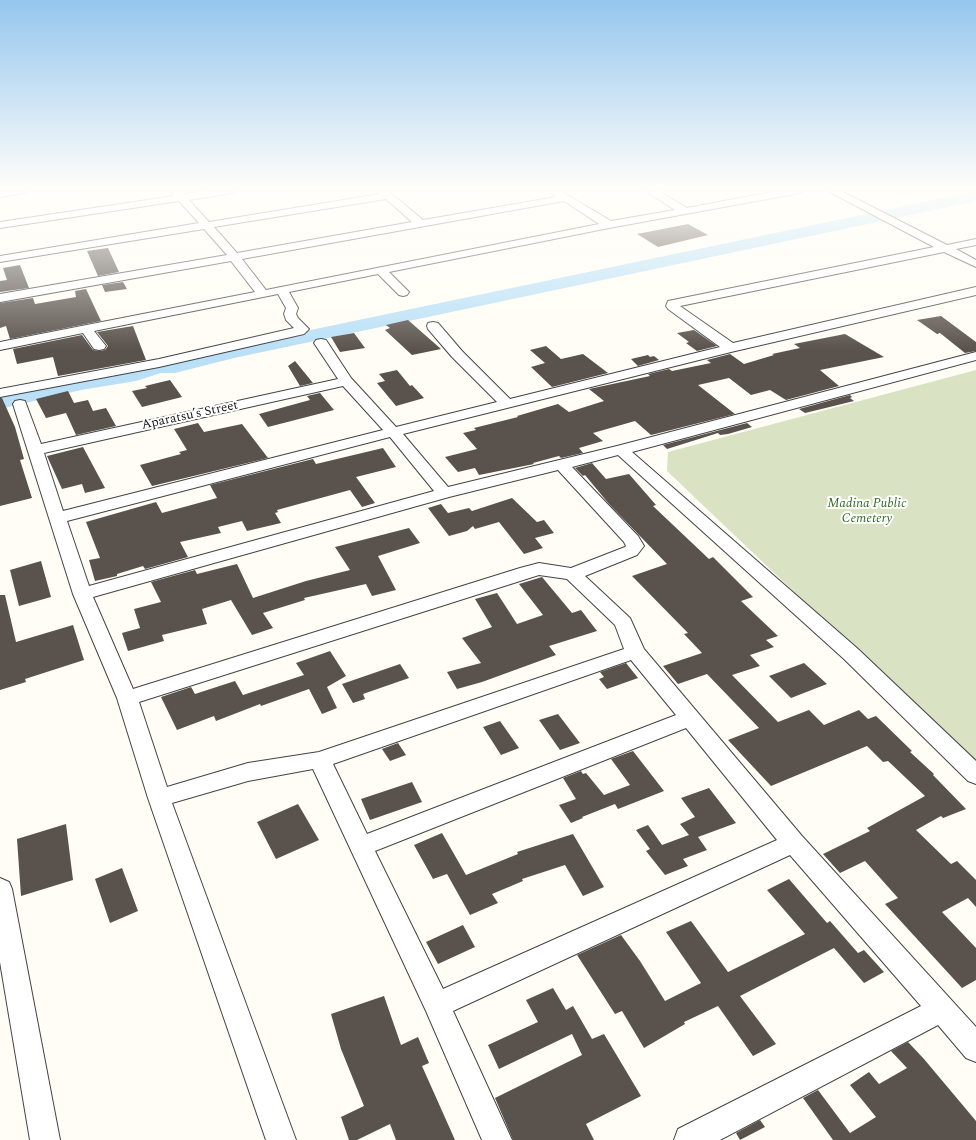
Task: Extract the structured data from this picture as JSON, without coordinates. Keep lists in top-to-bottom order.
{
  "streets": {
    "street": ["Aparatsu’s Street"]
  },
  "parks": ["Madina Public Cemetery"]
}
